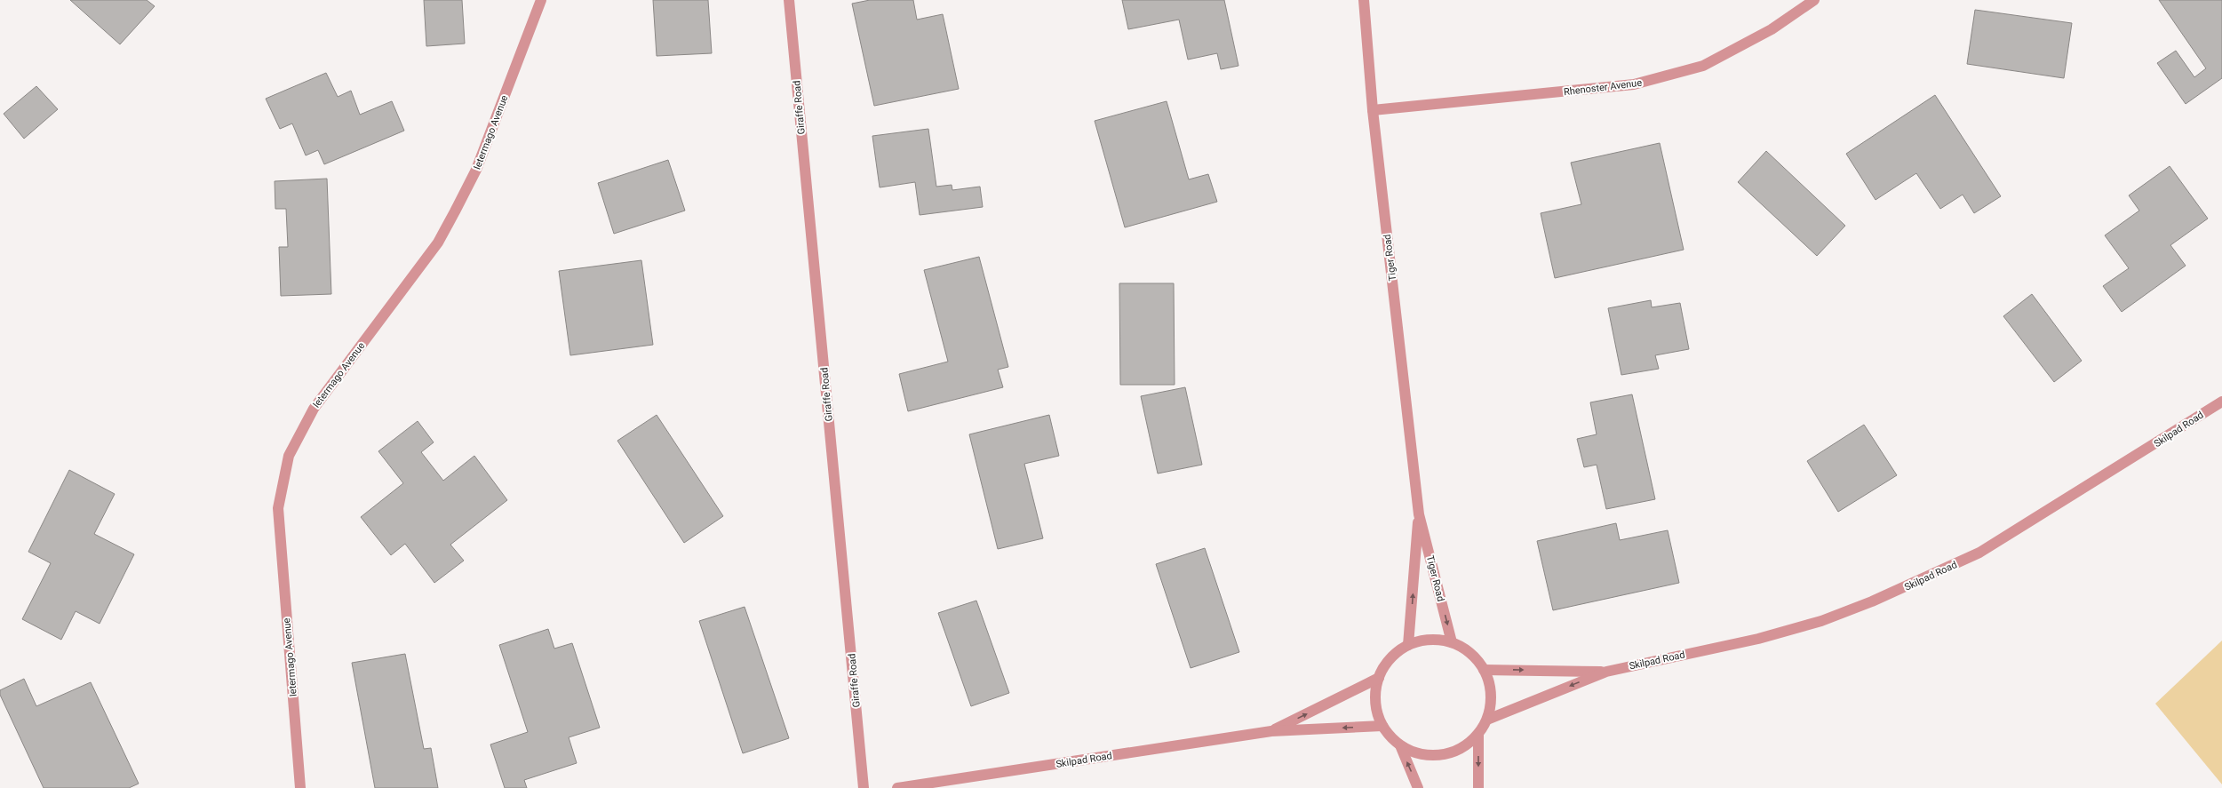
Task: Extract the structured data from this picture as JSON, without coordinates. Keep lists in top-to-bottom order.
{
  "streets": {
    "street": [
      "Rhenoster Avenue",
      "Giraffe Road",
      "Ietermago Avenue",
      "Tiger Road",
      "Skilpad Road"
    ]
  },
  "crossings": [
    ["Rhenoster Avenue", "Tiger Road"],
    ["Tiger Road", "Skilpad Road"]
  ]
}
